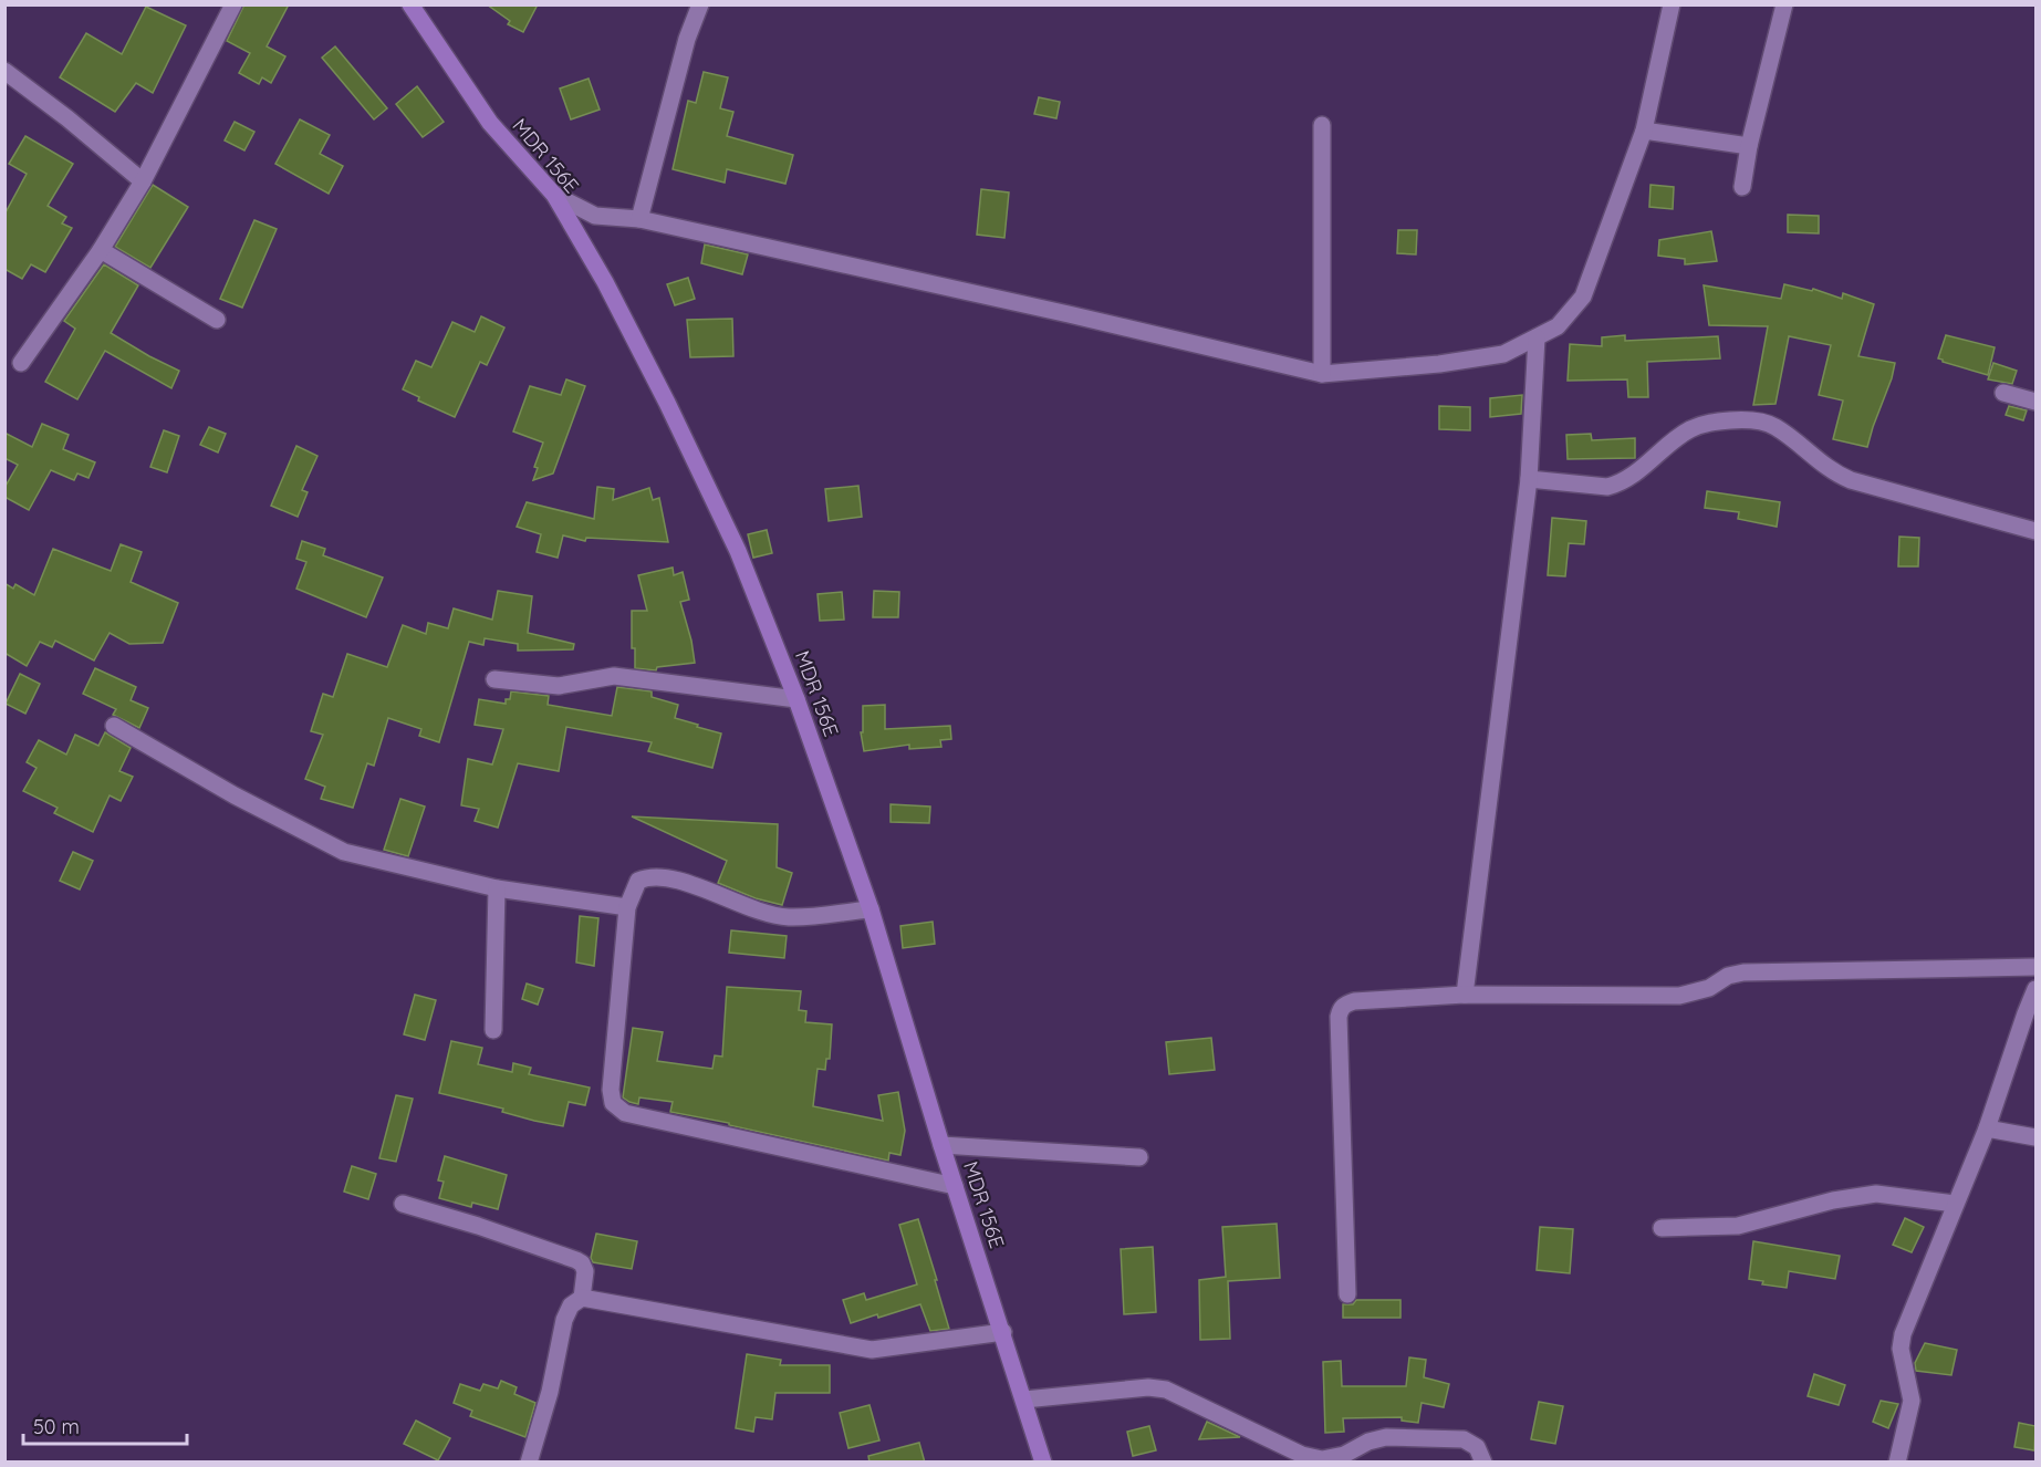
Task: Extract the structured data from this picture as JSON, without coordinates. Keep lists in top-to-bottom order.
{
  "streets": {
    "main road": ["MDR 156E"]
  },
  "scale_bar": "50 m"
}
